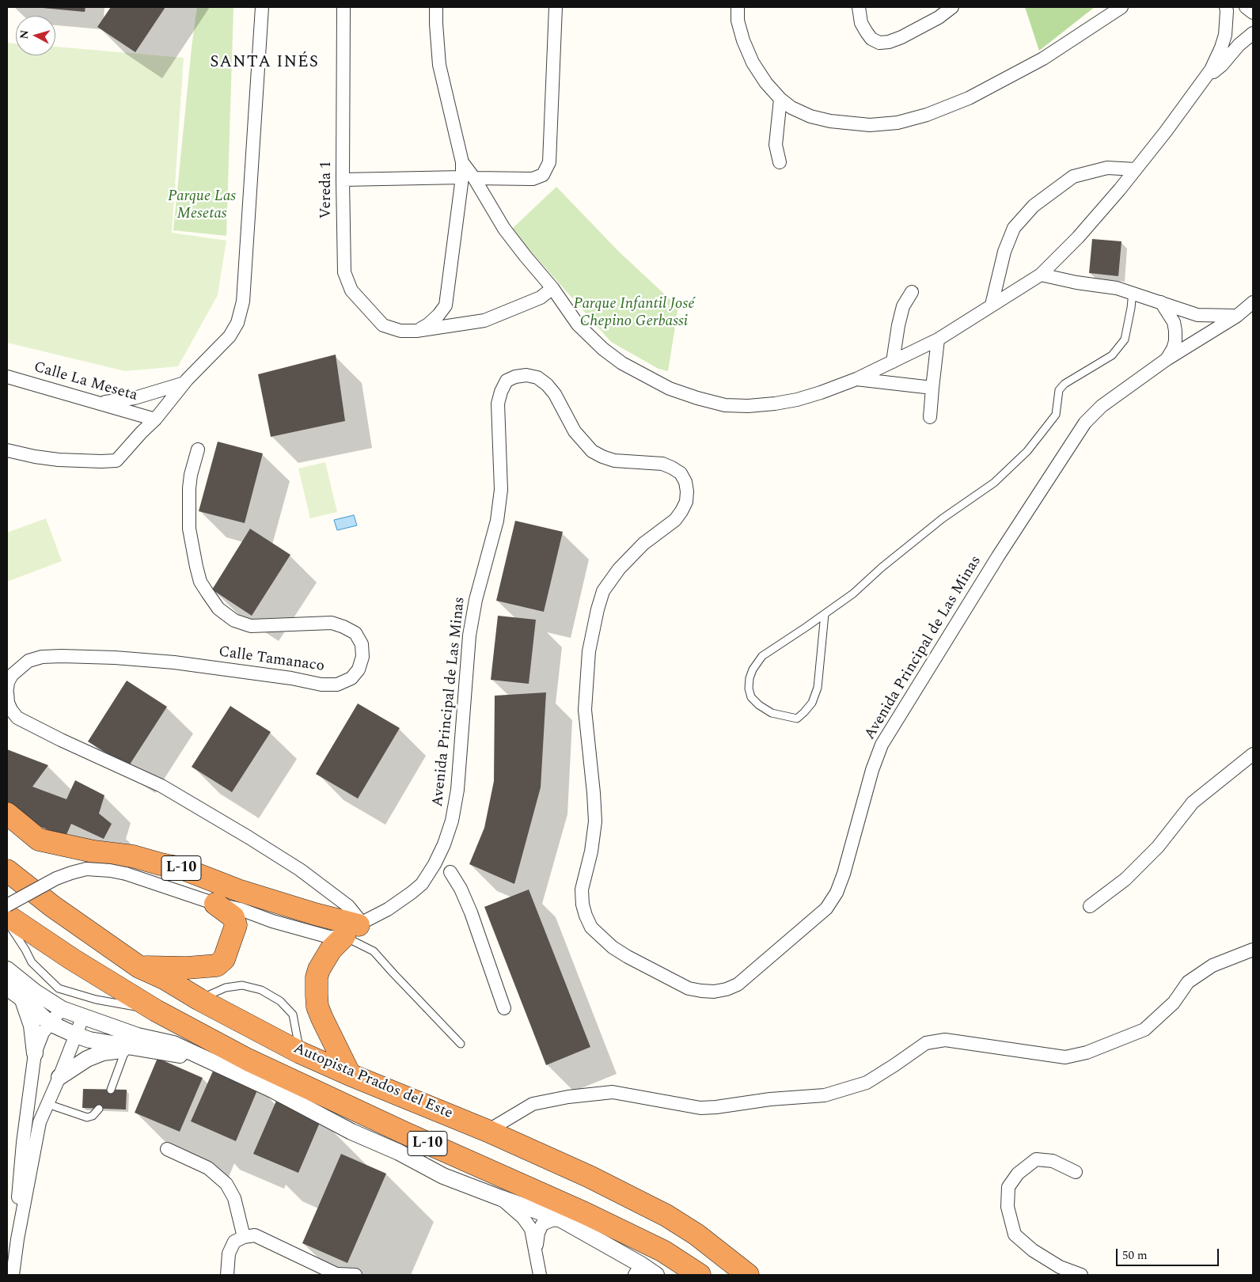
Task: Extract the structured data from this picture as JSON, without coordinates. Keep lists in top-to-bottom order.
{
  "streets": {
    "highway": ["L-10", "Autopista Prados del Este"],
    "street": [
      "Vereda 1",
      "Calle La Meseta",
      "Avenida Principal de Las Minas",
      "Calle Tamanaco"
    ]
  },
  "crossings": [
    ["Avenida Principal de Las Minas", "L-10"]
  ],
  "districts": ["SANTA INÉS"],
  "parks": ["Parque Las Mesetas", "Parque Infantil José Chepino Gerbassi"],
  "scale_bar": "50 m",
  "north": "left"
}
